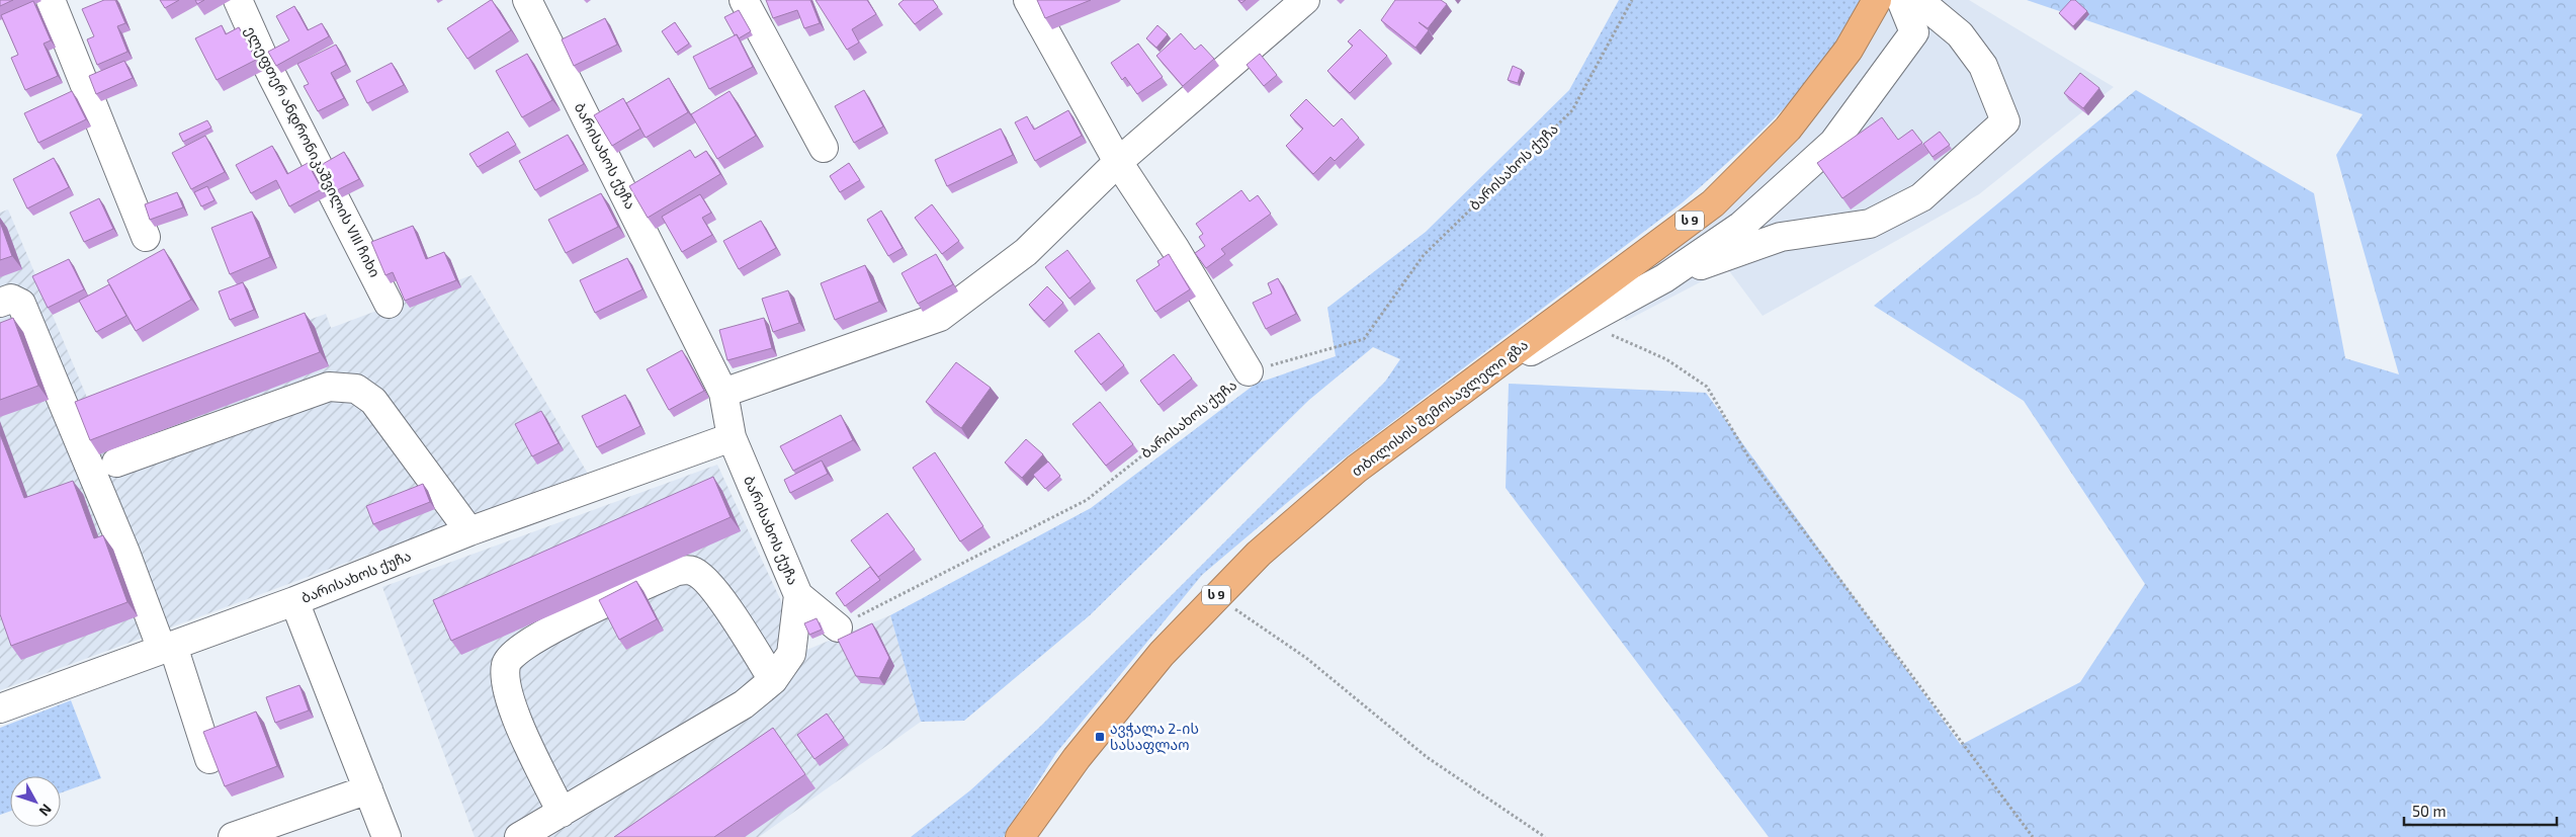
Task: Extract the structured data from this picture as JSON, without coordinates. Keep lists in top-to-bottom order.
{
  "streets": {
    "highway": ["ს 9", "თბილისის შემოსავლელი გზა"],
    "street": ["ელეფთერ ანდრონიკაშვილის VIII ჩიხი", "ბარისახოს ქუჩა"]
  },
  "places": {
    "transit": ["ავჭალა 2-ის სასაფლაო"]
  },
  "scale_bar": "50 m",
  "north": "bottom right"
}
